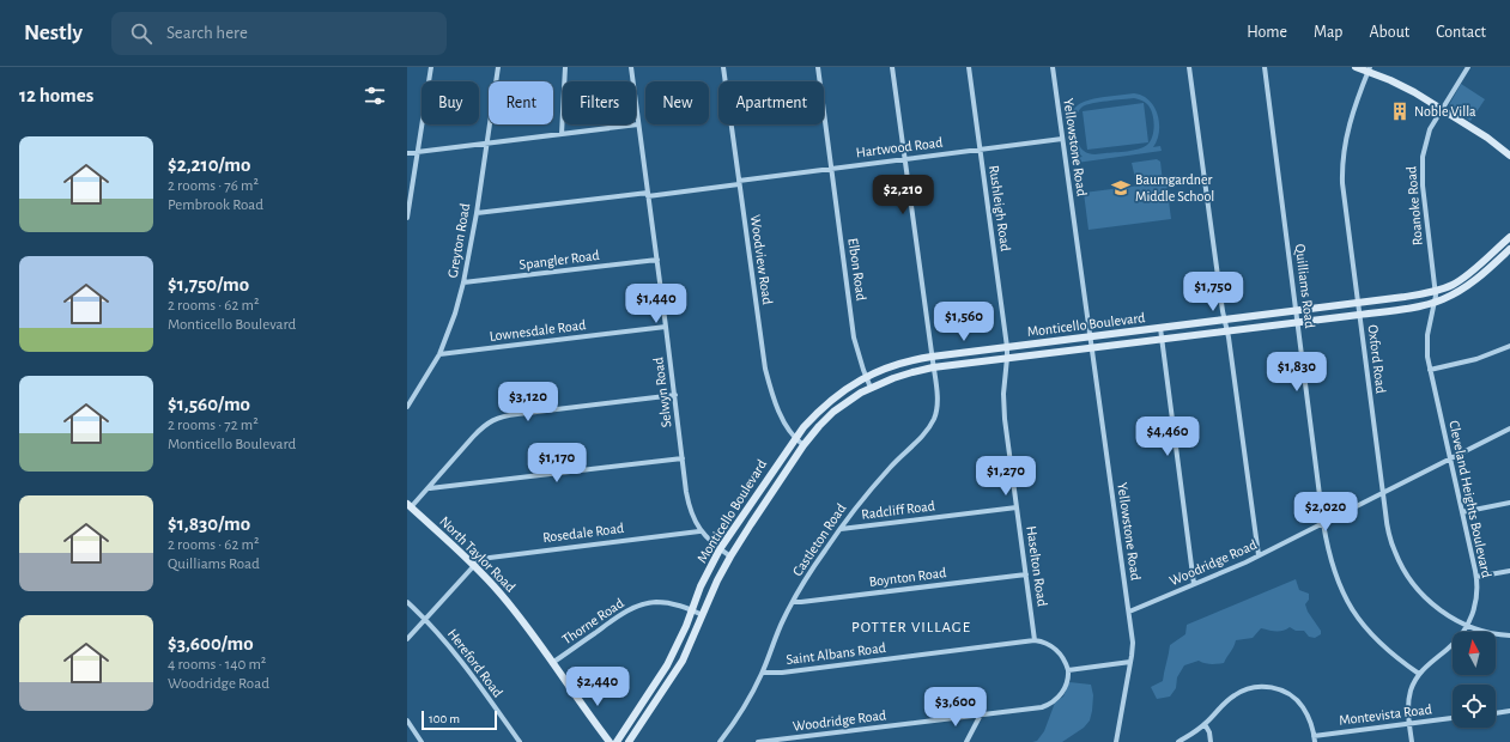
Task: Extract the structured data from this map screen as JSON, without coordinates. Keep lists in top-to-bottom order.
{
  "streets": {
    "main road": ["Monticello Boulevard", "North Taylor Road"],
    "street": [
      "Hartwood Road",
      "Yellowstone Road",
      "Roanoke Road",
      "Rushleigh Road",
      "Greyton Road",
      "Spangler Road",
      "Woodview Road",
      "Elbon Road",
      "Quilliams Road",
      "Lownesdale Road",
      "Oxford Road",
      "Selwyn Road",
      "Cleveland Heights Boulevard",
      "Radcliff Road",
      "Rosedale Road",
      "Castleton Road",
      "Woodridge Road",
      "Haselton Road",
      "Boynton Road",
      "Thorne Road",
      "Saint Albans Road",
      "Hereford Road",
      "Montevista Road"
    ]
  },
  "crossings": [
    ["Hartwood Road", "Yellowstone Road"],
    ["Hartwood Road", "Rushleigh Road"],
    ["Hartwood Road", "Greyton Road"],
    ["Hartwood Road", "Woodview Road"],
    ["Hartwood Road", "Elbon Road"],
    ["Hartwood Road", "Selwyn Road"],
    ["Hartwood Road", "Castleton Road"],
    ["Yellowstone Road", "Monticello Boulevard"],
    ["Yellowstone Road", "Woodridge Road"],
    ["Roanoke Road", "Monticello Boulevard"],
    ["Roanoke Road", "Cleveland Heights Boulevard"],
    ["Rushleigh Road", "Monticello Boulevard"],
    ["Rushleigh Road", "Haselton Road"],
    ["Greyton Road", "Spangler Road"],
    ["Greyton Road", "Lownesdale Road"],
    ["Spangler Road", "Selwyn Road"],
    ["Woodview Road", "Monticello Boulevard"],
    ["Elbon Road", "Monticello Boulevard"],
    ["Quilliams Road", "Monticello Boulevard"],
    ["Quilliams Road", "Cleveland Heights Boulevard"],
    ["Quilliams Road", "Woodridge Road"],
    ["Monticello Boulevard", "Oxford Road"],
    ["Monticello Boulevard", "Selwyn Road"],
    ["Monticello Boulevard", "Cleveland Heights Boulevard"],
    ["Monticello Boulevard", "Castleton Road"],
    ["Monticello Boulevard", "Haselton Road"],
    ["Monticello Boulevard", "Thorne Road"],
    ["Lownesdale Road", "Selwyn Road"],
    ["Oxford Road", "Cleveland Heights Boulevard"],
    ["Oxford Road", "Woodridge Road"],
    ["Selwyn Road", "Rosedale Road"],
    ["Cleveland Heights Boulevard", "Woodridge Road"],
    ["Cleveland Heights Boulevard", "Montevista Road"],
    ["Radcliff Road", "Castleton Road"],
    ["Radcliff Road", "Haselton Road"],
    ["Rosedale Road", "North Taylor Road"],
    ["Castleton Road", "Boynton Road"],
    ["Castleton Road", "Saint Albans Road"],
    ["North Taylor Road", "Thorne Road"],
    ["Haselton Road", "Boynton Road"],
    ["Haselton Road", "Saint Albans Road"]
  ],
  "districts": ["POTTER VILLAGE"],
  "places": {
    "building": ["Noble Villa"],
    "school or university": ["Baumgardner Middle School"]
  },
  "scale_bar": "100 m",
  "north": "top",
  "page": {
    "header": "Nestly",
    "search": "Search here",
    "nav": [
      "Home",
      "Map",
      "About",
      "Contact"
    ],
    "heading": "12 homes",
    "chip": [
      "Buy",
      "Rent",
      "Filters",
      "New",
      "Apartment"
    ],
    "list": [
      {
        "name": "$2,210/mo",
        "note": "2 rooms · 76 m² · Pembrook Road"
      },
      {
        "name": "$1,750/mo",
        "note": "2 rooms · 62 m² · Monticello Boulevard"
      },
      {
        "name": "$1,560/mo",
        "note": "2 rooms · 72 m² · Monticello Boulevard"
      },
      {
        "name": "$1,830/mo",
        "note": "2 rooms · 62 m² · Quilliams Road"
      },
      {
        "name": "$3,600/mo",
        "note": "4 rooms · 140 m² · Woodridge Road"
      }
    ],
    "price": [
      "$2,210",
      "$1,750",
      "$1,440",
      "$1,560",
      "$1,830",
      "$3,120",
      "$4,460",
      "$1,170",
      "$1,270",
      "$2,020",
      "$2,440",
      "$3,600"
    ],
    "scale": "100 m"
  }
}
